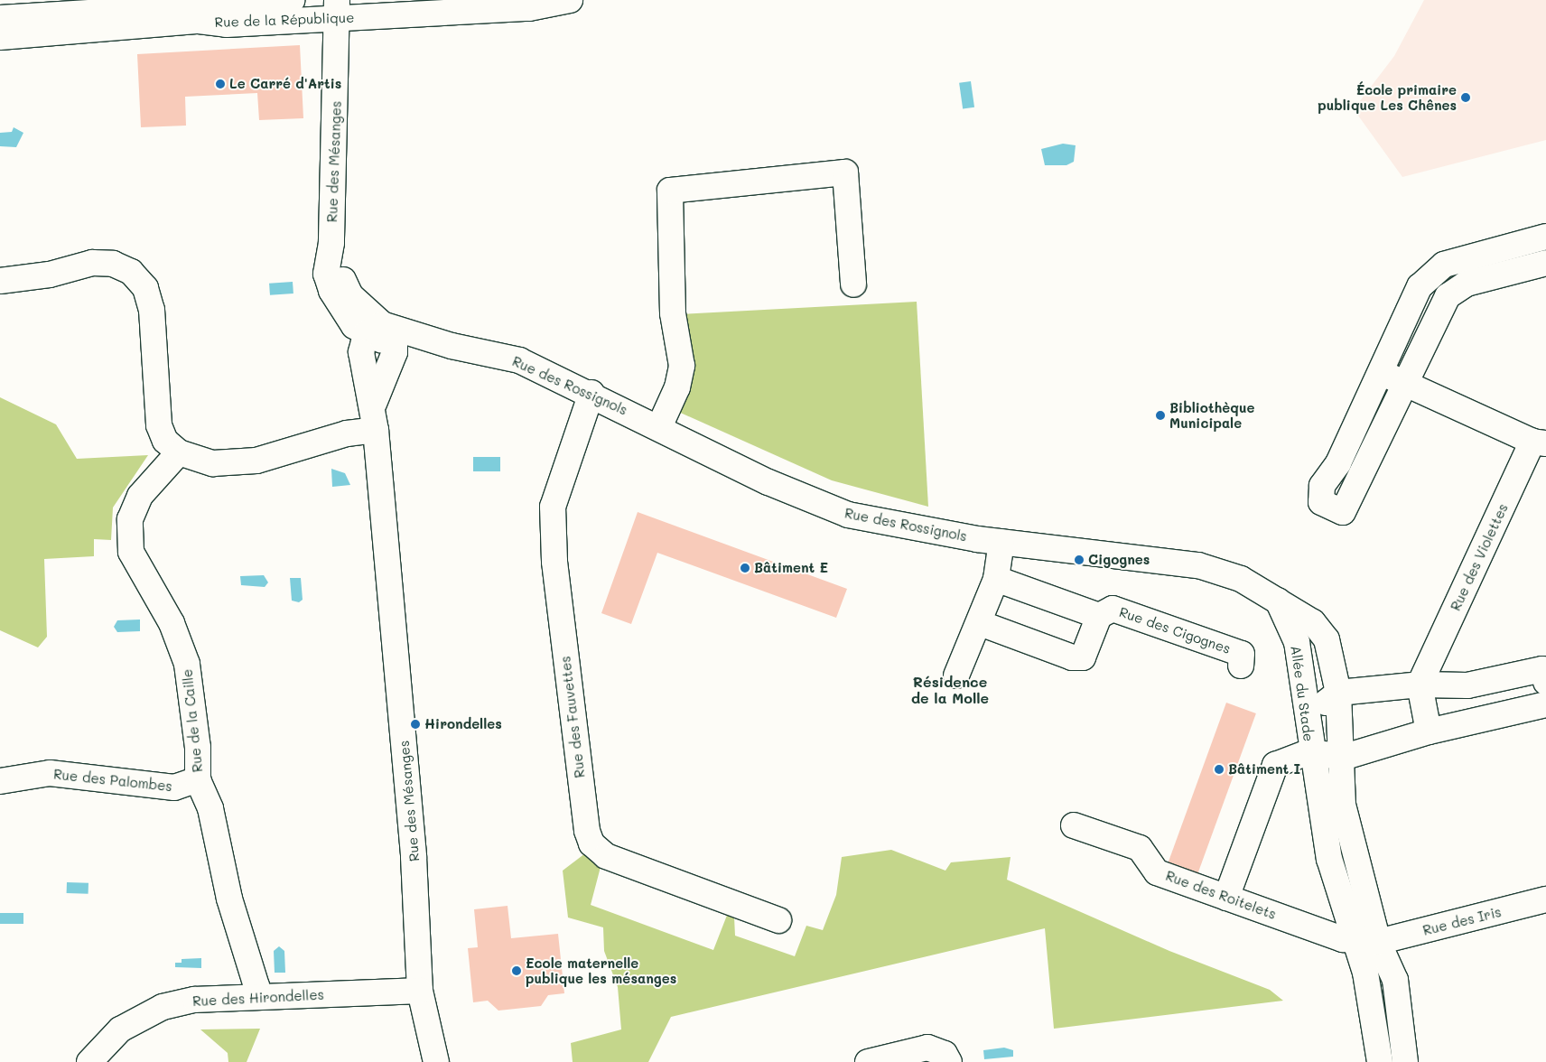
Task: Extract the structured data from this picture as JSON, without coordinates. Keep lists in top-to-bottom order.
{
  "streets": {
    "street": [
      "Rue de la République",
      "Rue des Mésanges",
      "Rue des Rossignols",
      "Rue des Violettes",
      "Rue des Cigognes",
      "Allée du Stade",
      "Rue des Fauvettes",
      "Rue de la Caille",
      "Rue des Palombes",
      "Rue des Roitelets",
      "Rue des Iris",
      "Rue des Hirondelles"
    ]
  },
  "crossings": [
    ["Rue de la République", "Rue des Mésanges"],
    ["Rue des Mésanges", "Rue des Rossignols"],
    ["Rue des Mésanges", "Rue des Hirondelles"],
    ["Rue des Rossignols", "Allée du Stade"],
    ["Rue des Rossignols", "Rue des Fauvettes"],
    ["Allée du Stade", "Rue des Roitelets"],
    ["Rue de la Caille", "Rue des Palombes"],
    ["Rue de la Caille", "Rue des Hirondelles"],
    ["Rue des Roitelets", "Rue des Iris"]
  ],
  "districts": ["Résidence de la Molle"],
  "places": [
    "Le Carré d'Artis",
    "École primaire publique Les Chênes",
    "Bibliothèque Municipale",
    "Cigognes",
    "Bâtiment E",
    "Hirondelles",
    "Bâtiment I",
    "Ecole maternelle publique les mésanges"
  ]
}
